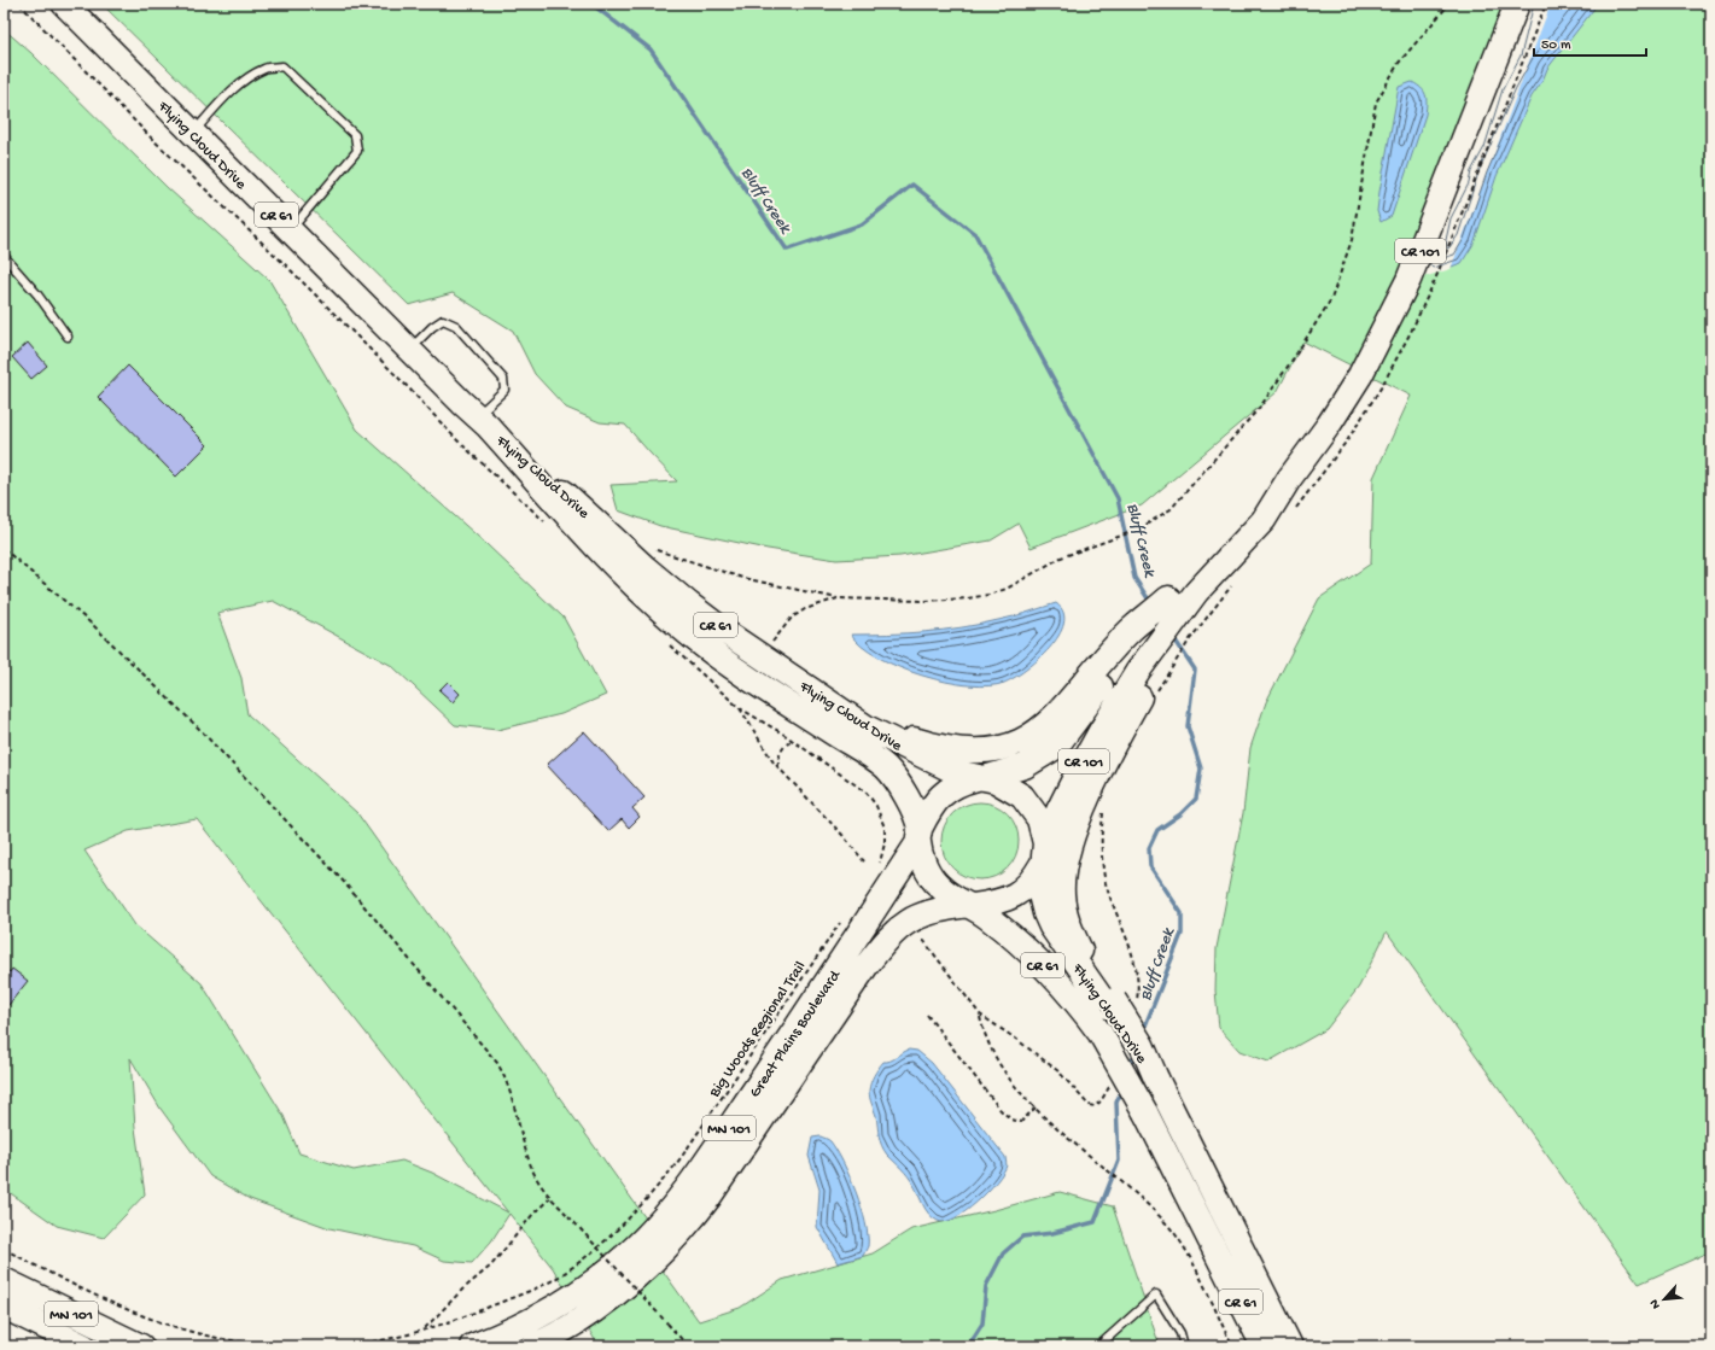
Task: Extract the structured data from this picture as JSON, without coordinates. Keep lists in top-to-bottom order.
{
  "streets": {
    "main road": [
      "Flying Cloud Drive",
      "CR 61",
      "CR 101",
      "Great Plains Boulevard",
      "MN 101"
    ],
    "path": ["Big Woods Regional Trail"]
  },
  "crossings": [
    ["Flying Cloud Drive", "CR 101"],
    ["Flying Cloud Drive", "Great Plains Boulevard"],
    ["CR 101", "Great Plains Boulevard"]
  ],
  "water": ["Bluff Creek"],
  "scale_bar": "50 m",
  "north": "bottom left"
}
